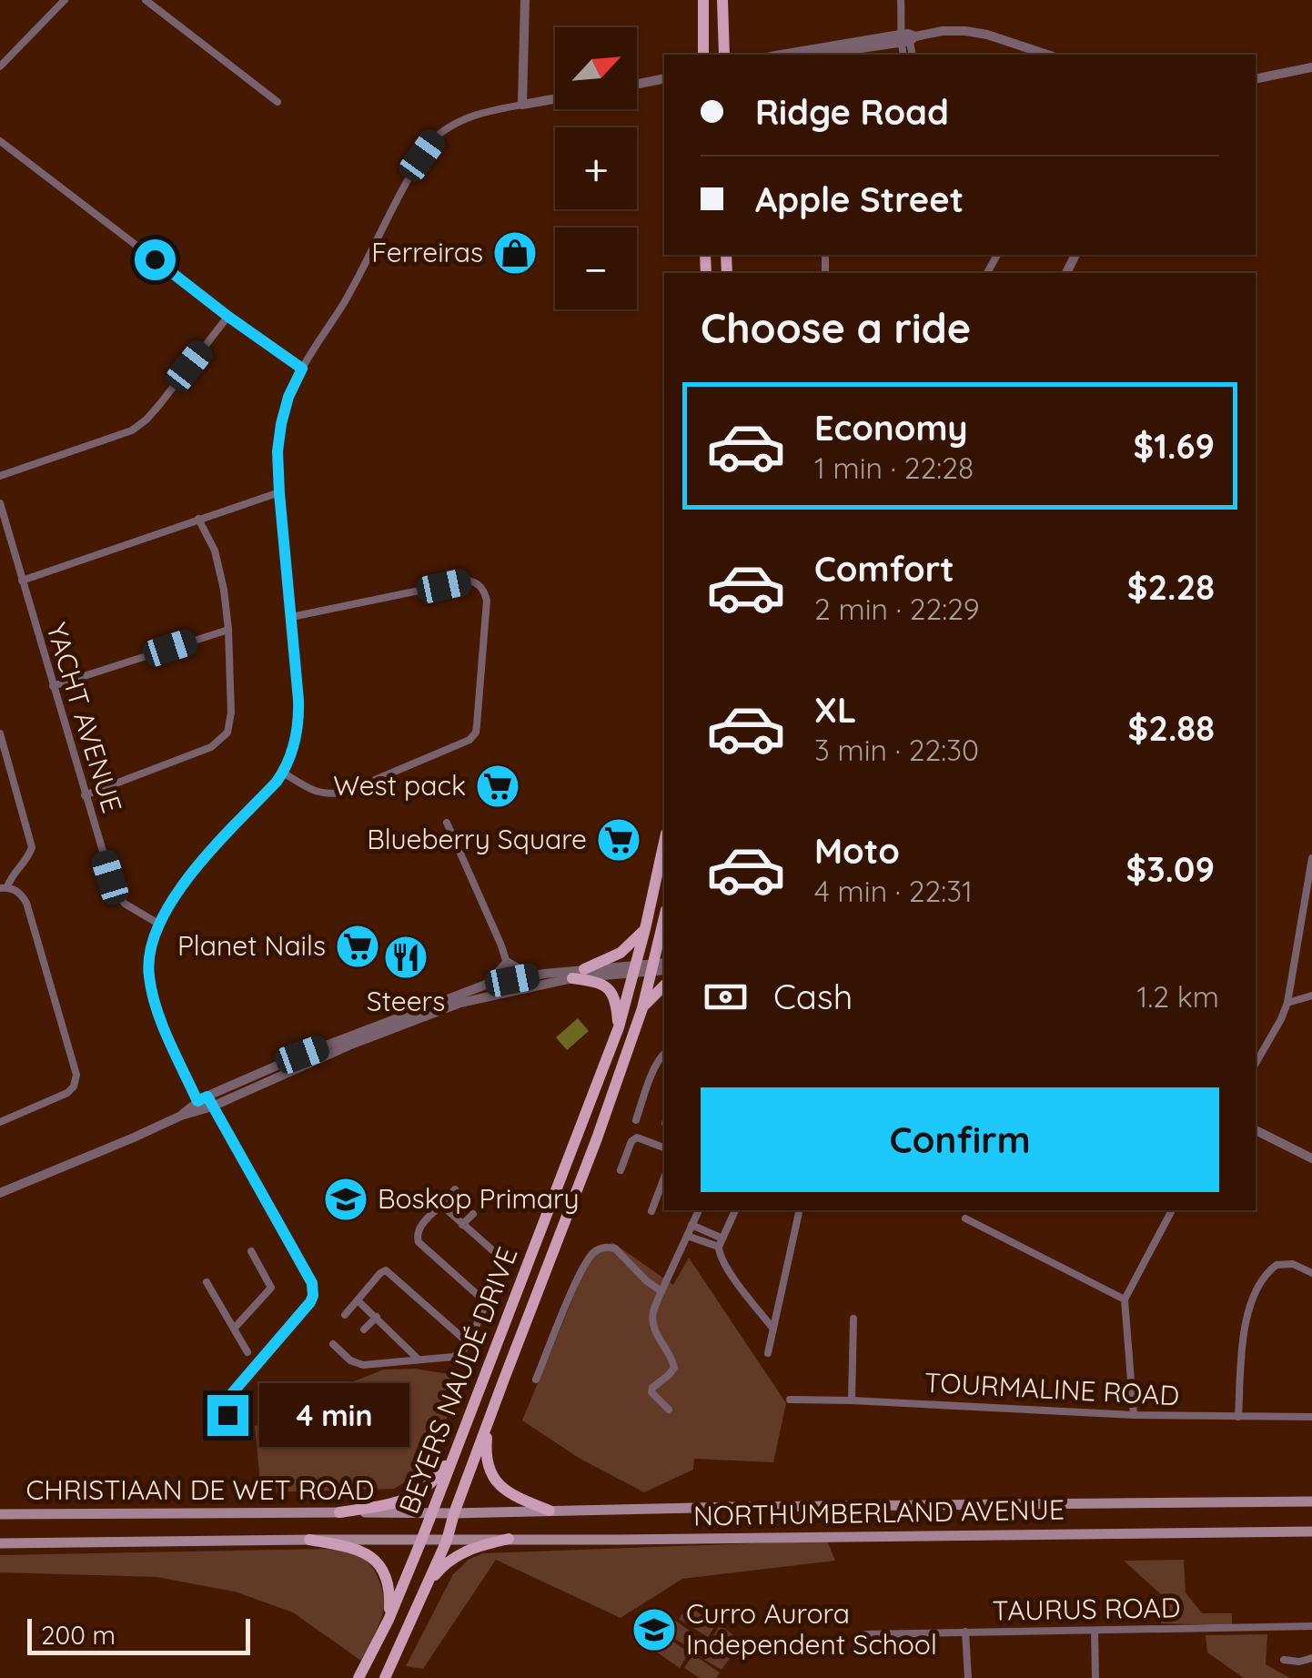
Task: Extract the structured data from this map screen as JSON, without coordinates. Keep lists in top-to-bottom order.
{
  "streets": {
    "main road": ["BEYERS NAUDÉ DRIVE", "CHRISTIAAN DE WET ROAD", "NORTHUMBERLAND AVENUE"],
    "street": ["YACHT AVENUE", "TOURMALINE ROAD", "TAURUS ROAD"]
  },
  "crossings": [
    ["BEYERS NAUDÉ DRIVE", "CHRISTIAAN DE WET ROAD"],
    ["BEYERS NAUDÉ DRIVE", "NORTHUMBERLAND AVENUE"],
    ["CHRISTIAAN DE WET ROAD", "NORTHUMBERLAND AVENUE"]
  ],
  "places": {
    "shop": ["Ferreiras"],
    "supermarket": ["West pack", "Blueberry Square", "Planet Nails"],
    "restaurant": ["Steers"],
    "school or university": ["Boskop Primary", "Curro Aurora Independent School"]
  },
  "scale_bar": "200 m",
  "north": "top right",
  "page": {
    "map_buttons": ["+", "−"],
    "banner": ["Ridge Road", "Apple Street"],
    "heading": "Choose a ride",
    "list": [
      {
        "name": "Economy",
        "note": "1 min · 22:28",
        "value": "$1.69"
      },
      {
        "name": "Comfort",
        "note": "2 min · 22:29",
        "value": "$2.28"
      },
      {
        "name": "XL",
        "note": "3 min · 22:30",
        "value": "$2.88"
      },
      {
        "name": "Moto",
        "note": "4 min · 22:31",
        "value": "$3.09"
      }
    ],
    "pay": ["Cash", "1.2 km"],
    "buttons": "Confirm",
    "bubble": "4 min",
    "scale": "200 m"
  }
}
